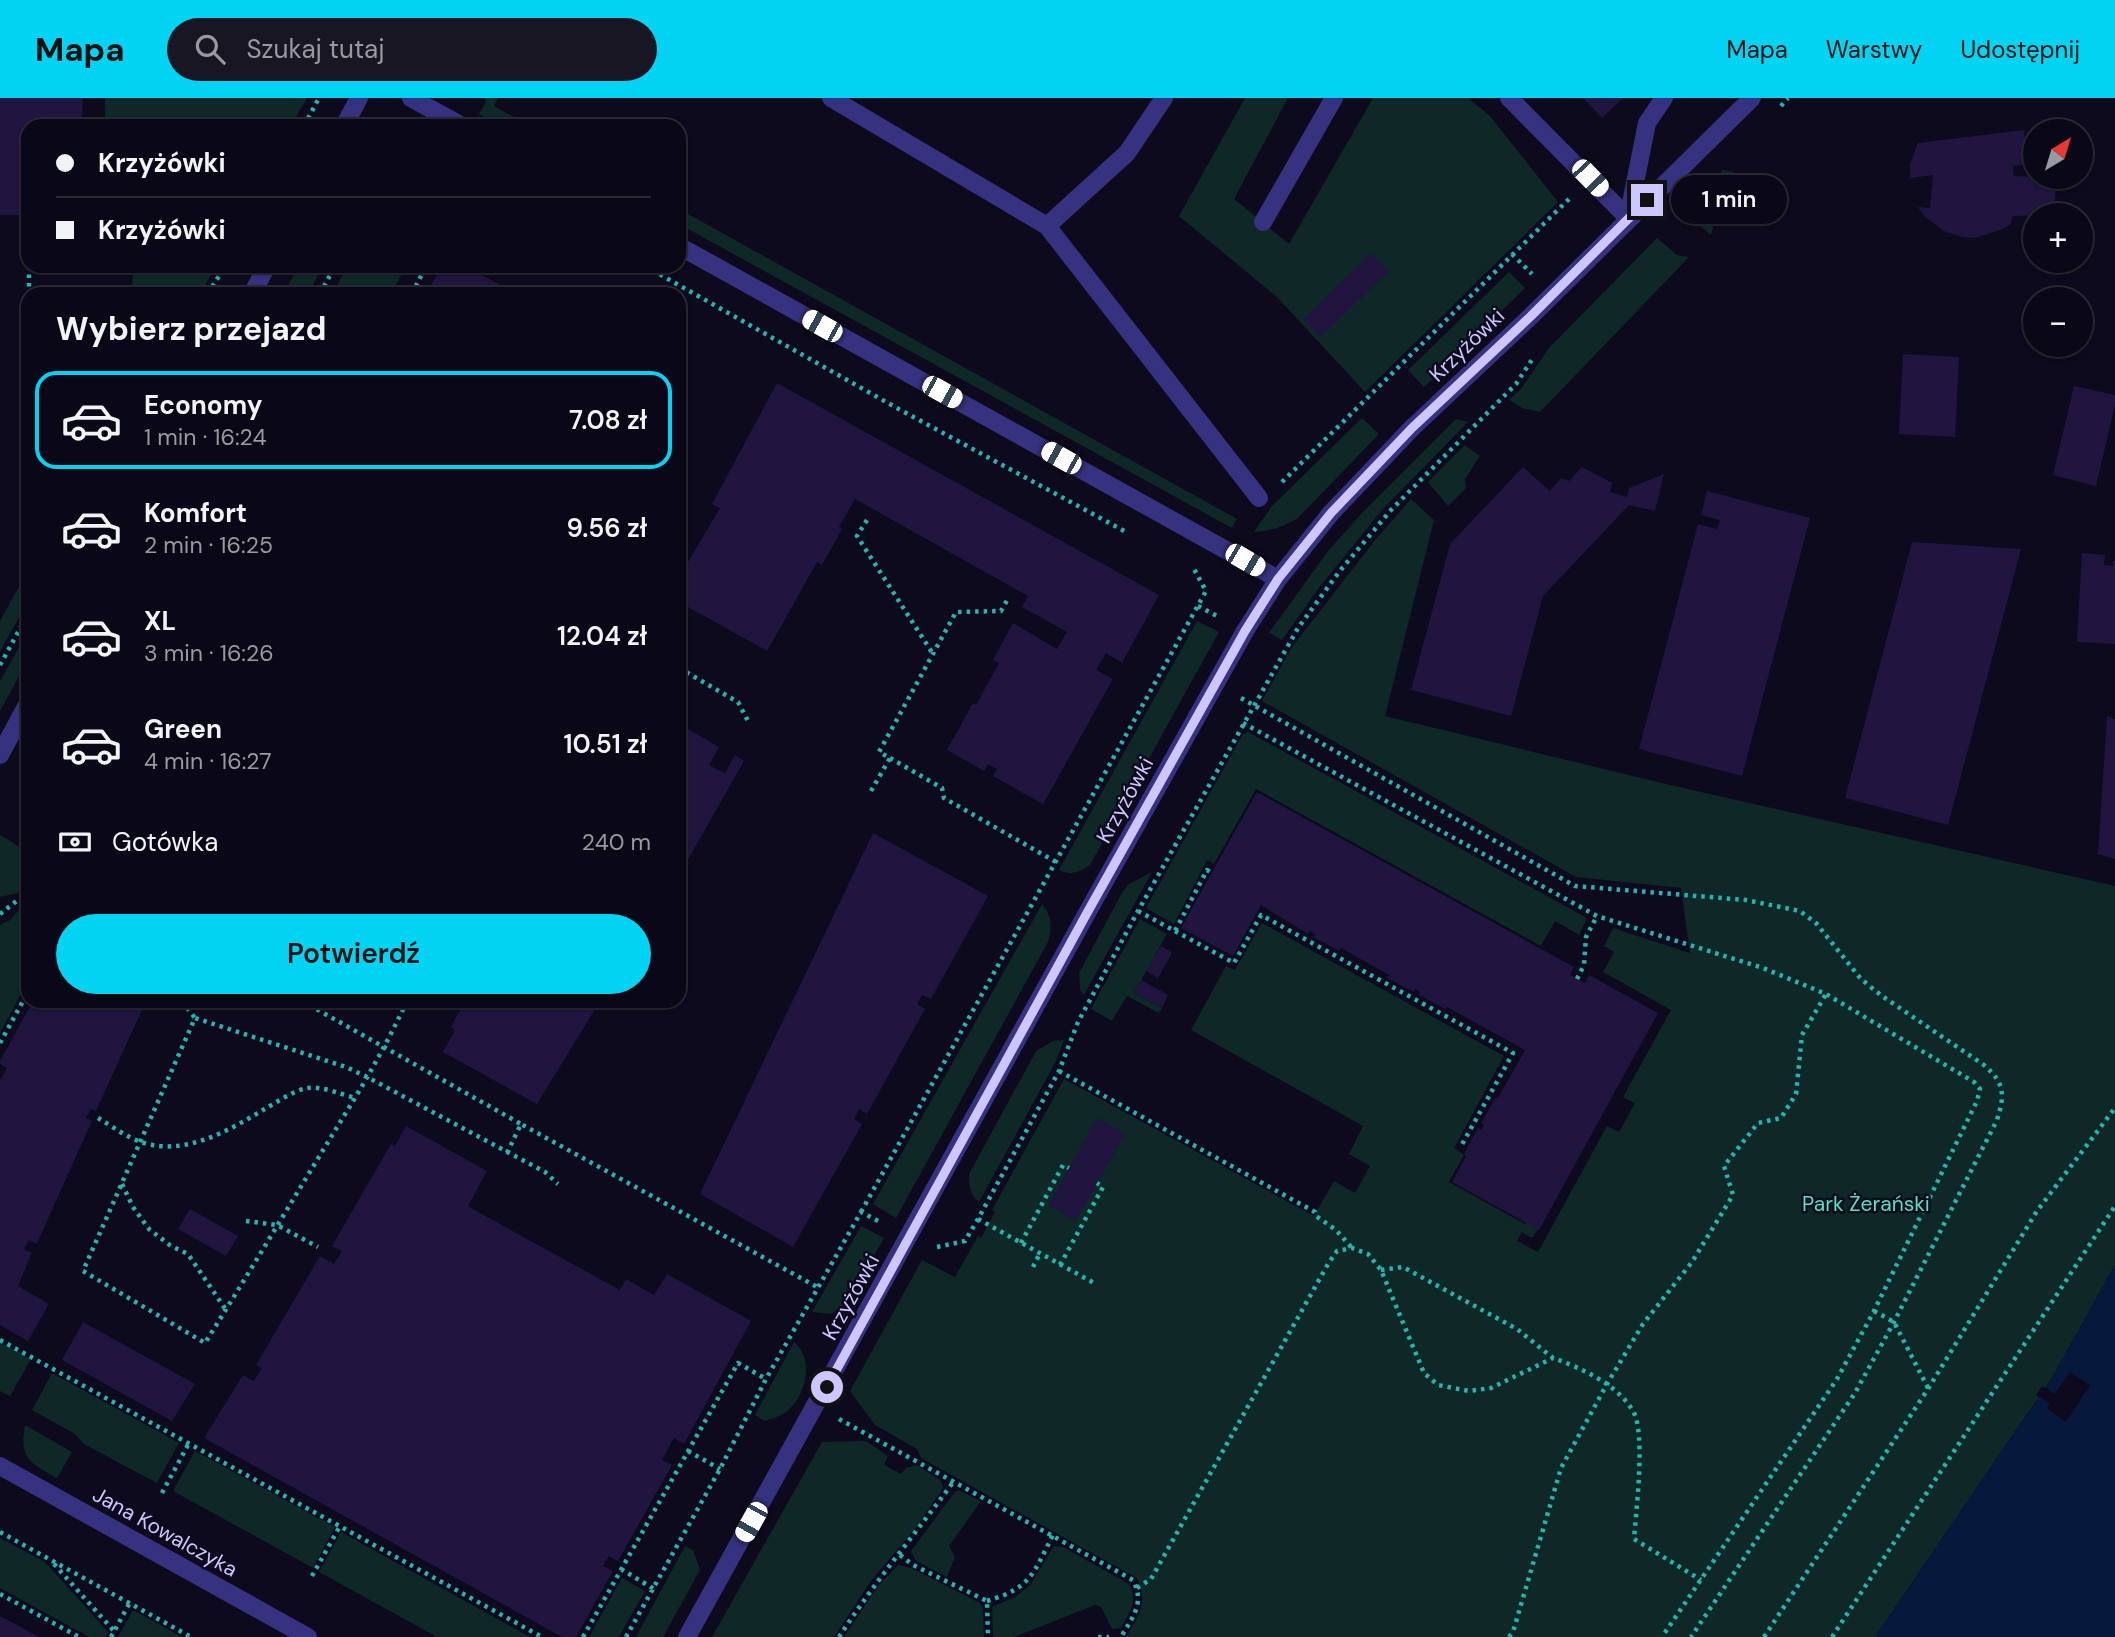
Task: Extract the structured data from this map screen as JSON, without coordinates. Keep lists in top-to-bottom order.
{
  "streets": {
    "street": ["Krzyżówki", "Jana Kowalczyka"]
  },
  "parks": ["Park Żerański"],
  "north": "top right",
  "page": {
    "header": "Mapa",
    "search": "Szukaj tutaj",
    "nav": ["Mapa", "Warstwy", "Udostępnij"],
    "map_buttons": ["+", "−"],
    "banner": ["Krzyżówki", "Krzyżówki"],
    "bubble": "1 min",
    "heading": "Wybierz przejazd",
    "list": [
      {
        "name": "Economy",
        "note": "1 min · 16:24",
        "value": "7.08 zł"
      },
      {
        "name": "Komfort",
        "note": "2 min · 16:25",
        "value": "9.56 zł"
      },
      {
        "name": "XL",
        "note": "3 min · 16:26",
        "value": "12.04 zł"
      },
      {
        "name": "Green",
        "note": "4 min · 16:27",
        "value": "10.51 zł"
      }
    ],
    "pay": ["Gotówka", "240 m"],
    "buttons": "Potwierdź"
  }
}
